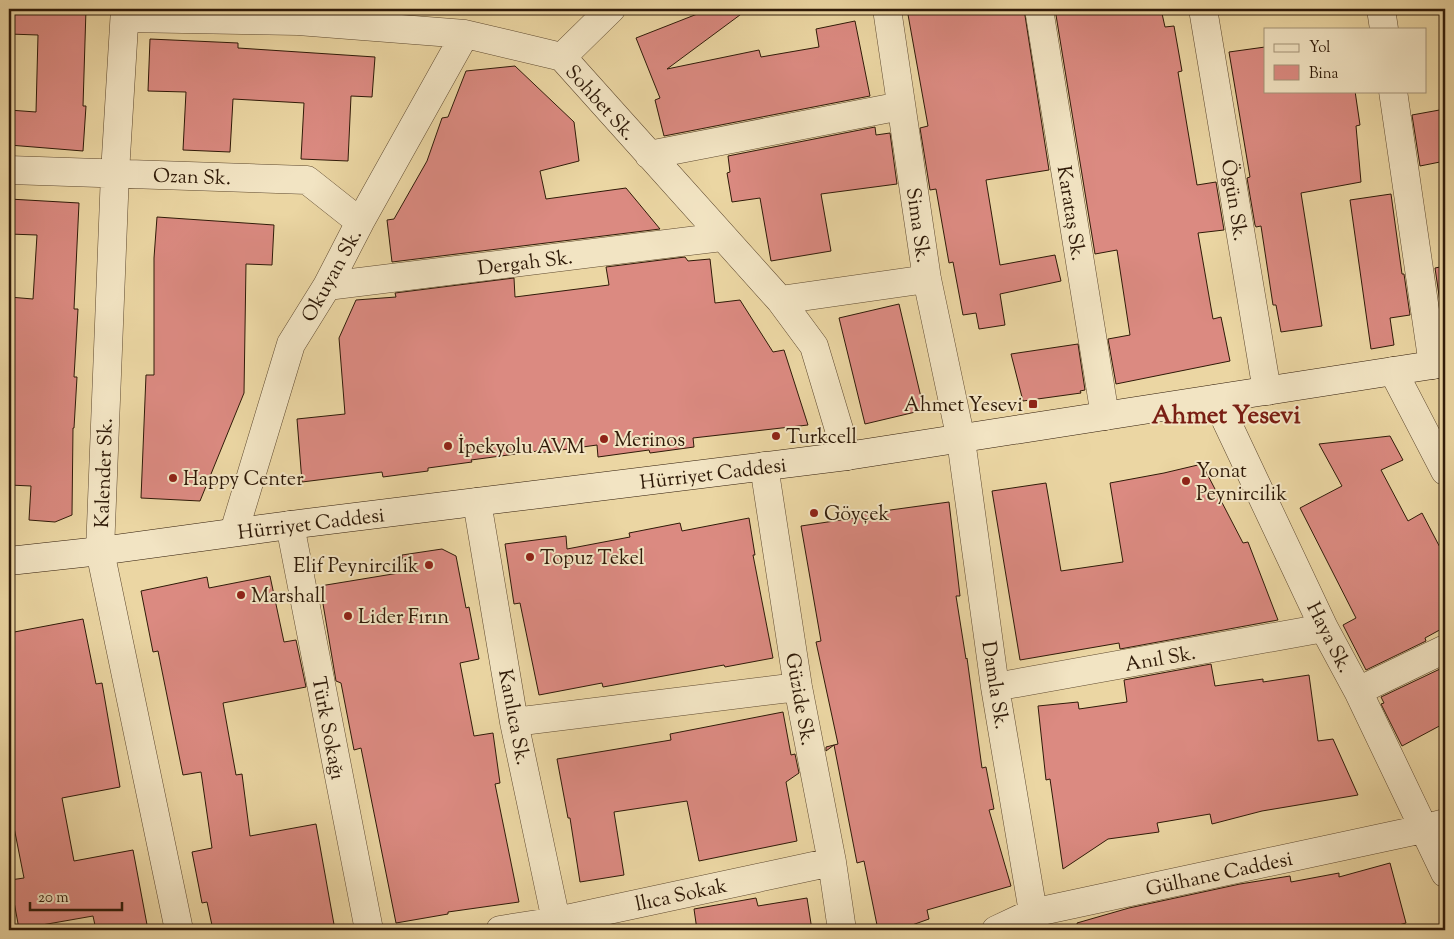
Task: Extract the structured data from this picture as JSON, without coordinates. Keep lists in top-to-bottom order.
{
  "streets": {
    "street": [
      "Sohbet Sk.",
      "Ozan Sk.",
      "Ögün Sk.",
      "Karataş Sk.",
      "Sima Sk.",
      "Dergah Sk.",
      "Okuyan Sk.",
      "Kalender Sk.",
      "Hürriyet Caddesi",
      "Haya Sk.",
      "Anıl Sk.",
      "Damla Sk.",
      "Güzide Sk.",
      "Kanlıca Sk.",
      "Türk Sokağı",
      "Gülhane Caddesi",
      "llıca Sokak"
    ]
  },
  "crossings": [
    ["Sohbet Sk.", "Dergah Sk."],
    ["Sohbet Sk.", "Okuyan Sk."],
    ["Sohbet Sk.", "Kalender Sk."],
    ["Sohbet Sk.", "Hürriyet Caddesi"],
    ["Ozan Sk.", "Okuyan Sk."],
    ["Ozan Sk.", "Kalender Sk."],
    ["Ögün Sk.", "Hürriyet Caddesi"],
    ["Karataş Sk.", "Hürriyet Caddesi"],
    ["Sima Sk.", "Hürriyet Caddesi"],
    ["Sima Sk.", "Damla Sk."],
    ["Dergah Sk.", "Okuyan Sk."],
    ["Okuyan Sk.", "Hürriyet Caddesi"],
    ["Kalender Sk.", "Hürriyet Caddesi"],
    ["Hürriyet Caddesi", "Haya Sk."],
    ["Hürriyet Caddesi", "Damla Sk."],
    ["Hürriyet Caddesi", "Güzide Sk."],
    ["Hürriyet Caddesi", "Kanlıca Sk."],
    ["Hürriyet Caddesi", "Türk Sokağı"],
    ["Haya Sk.", "Anıl Sk."],
    ["Haya Sk.", "Gülhane Caddesi"],
    ["Anıl Sk.", "Damla Sk."],
    ["Damla Sk.", "Gülhane Caddesi"],
    ["Güzide Sk.", "llıca Sokak"],
    ["Kanlıca Sk.", "llıca Sokak"]
  ],
  "districts": ["Ahmet Yesevi"],
  "places": {
    "transit": ["Ahmet Yesevi"],
    "other": [
      "Turkcell",
      "Merinos",
      "İpekyolu AVM",
      "Happy Center",
      "Yonat Peynircilik",
      "Göyçek",
      "Topuz Tekel",
      "Elif Peynircilik",
      "Marshall",
      "Lider Fırın"
    ]
  },
  "legend": ["Yol", "Bina"],
  "scale_bar": "20 m"
}
